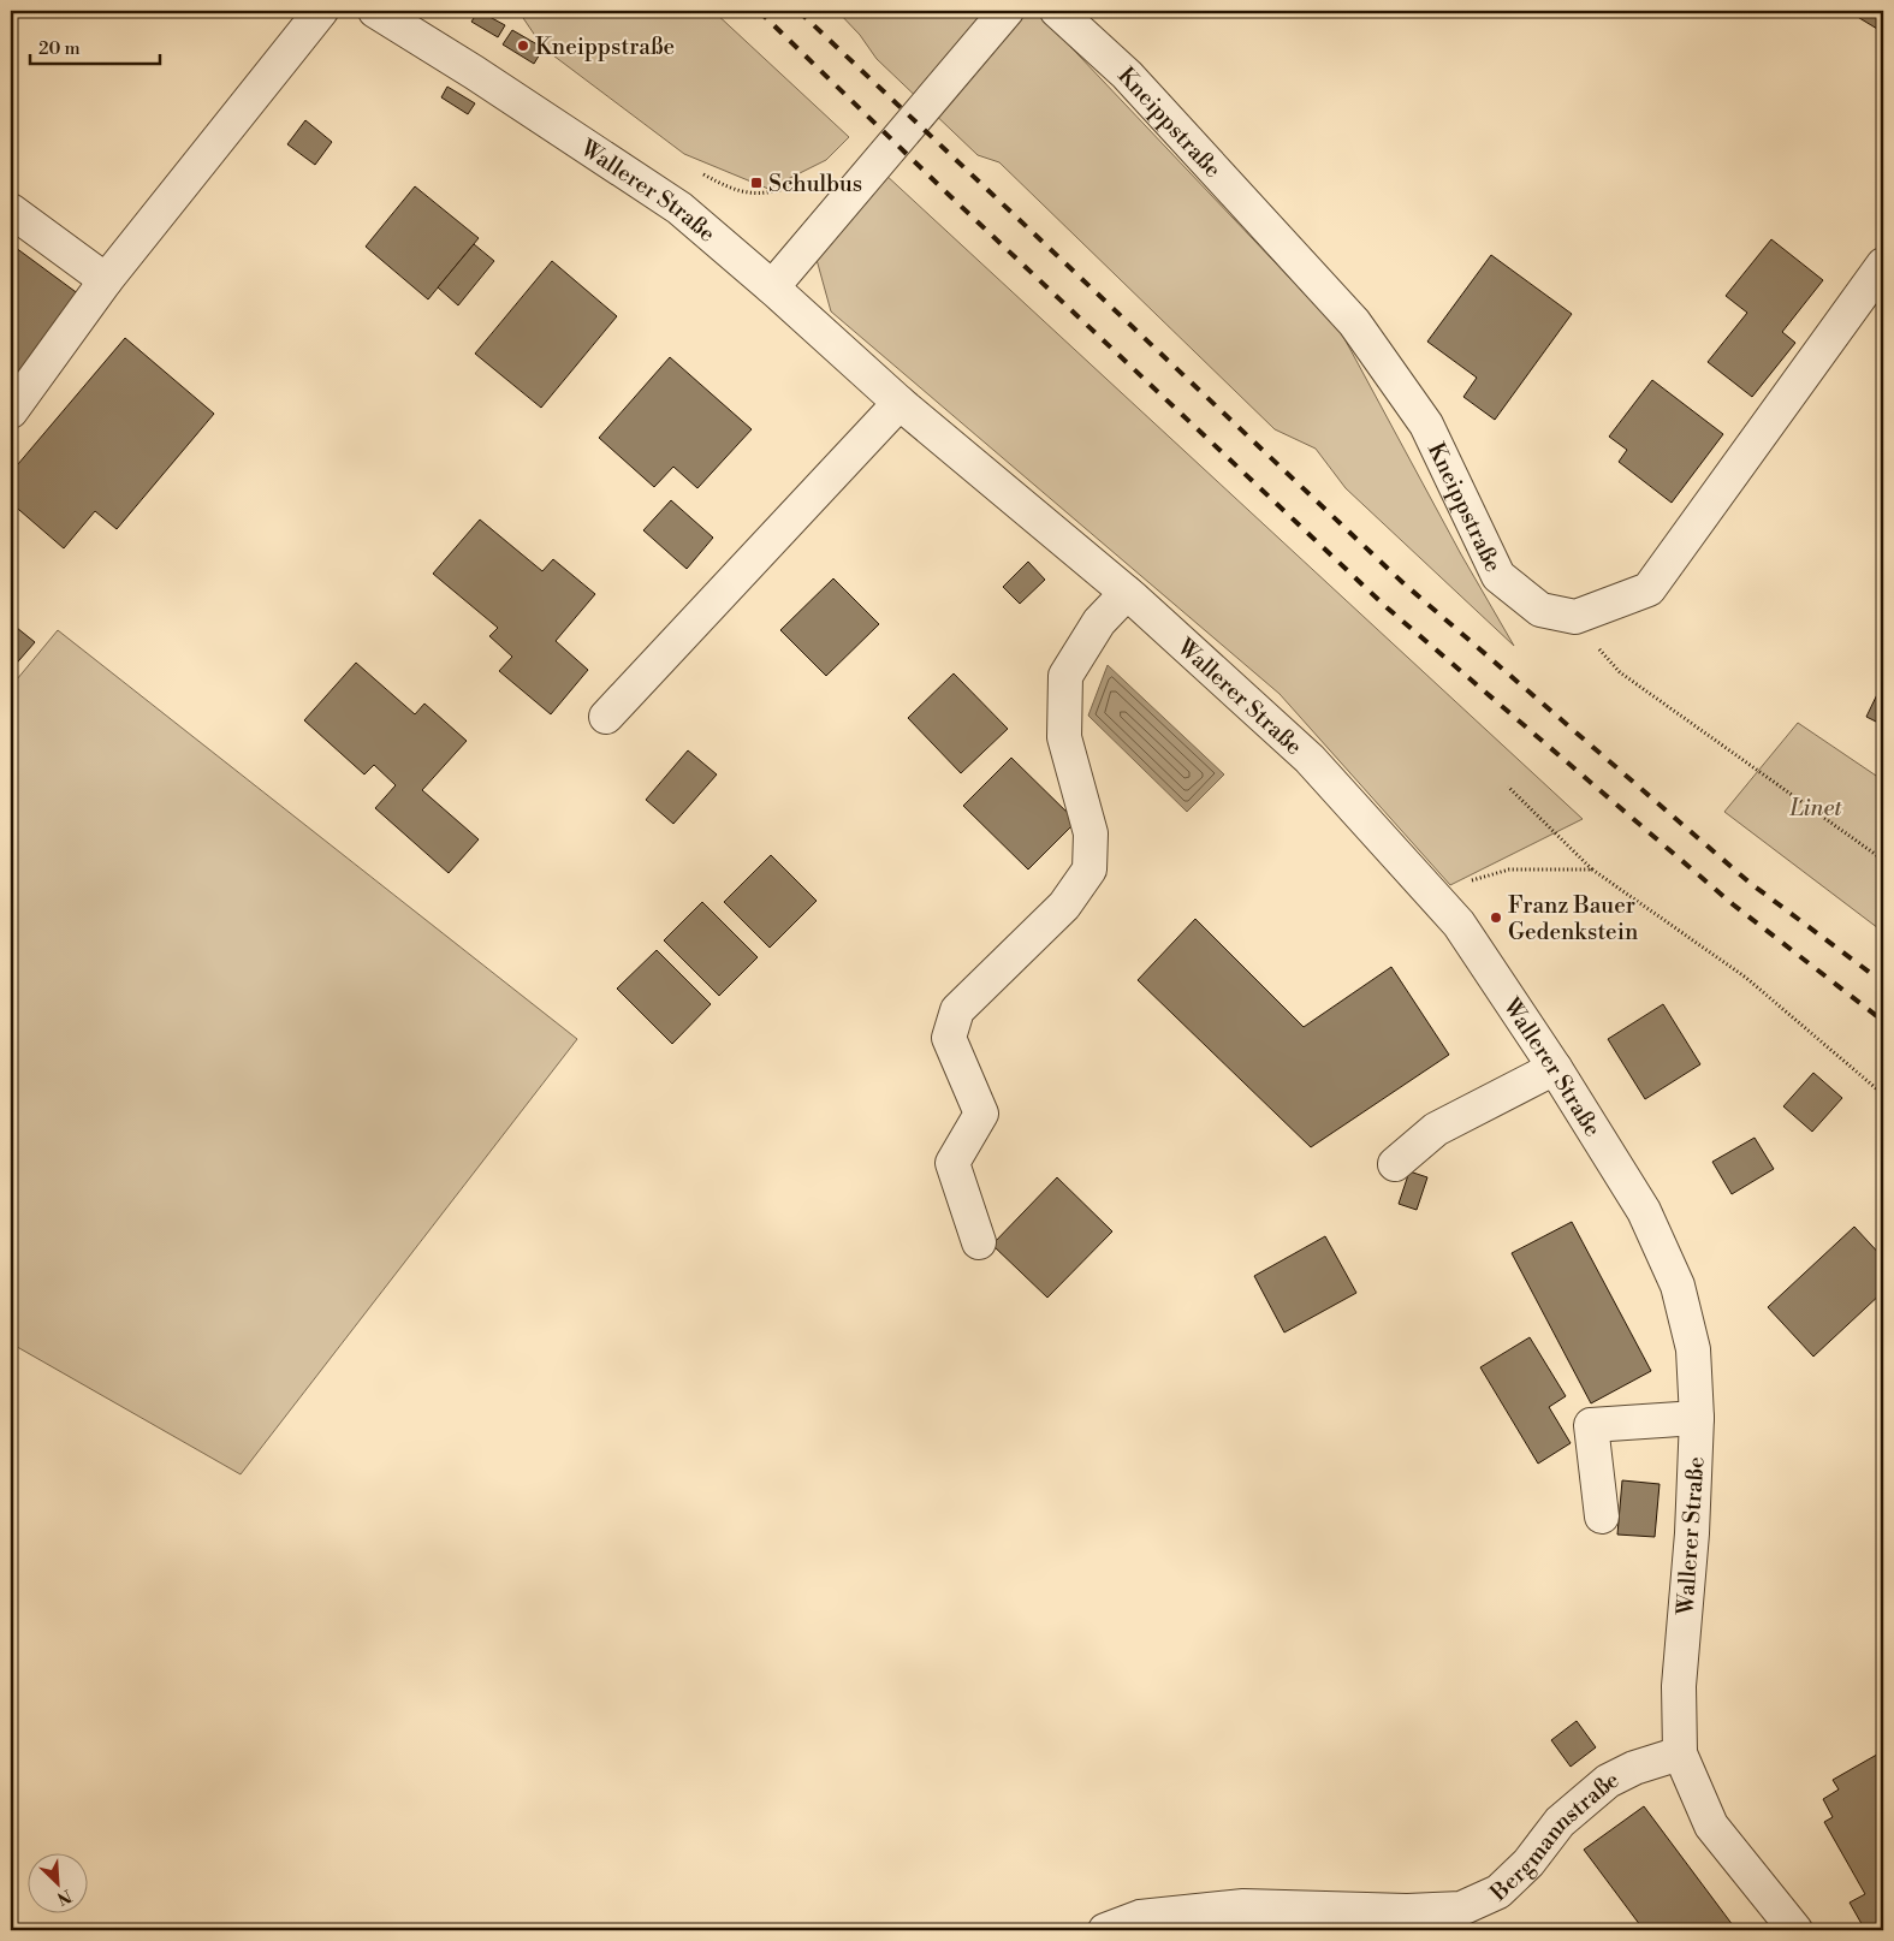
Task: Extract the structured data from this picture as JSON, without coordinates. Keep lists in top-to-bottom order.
{
  "streets": {
    "street": ["Kneippstraße", "Wallerer Straße", "Bergmannstraße"]
  },
  "crossings": [
    ["Wallerer Straße", "Bergmannstraße"]
  ],
  "parks": ["Linet"],
  "places": {
    "other": ["Kneippstraße", "Franz Bauer Gedenkstein"],
    "transit": ["Schulbus"]
  },
  "scale_bar": "20 m",
  "north": "bottom right"
}
